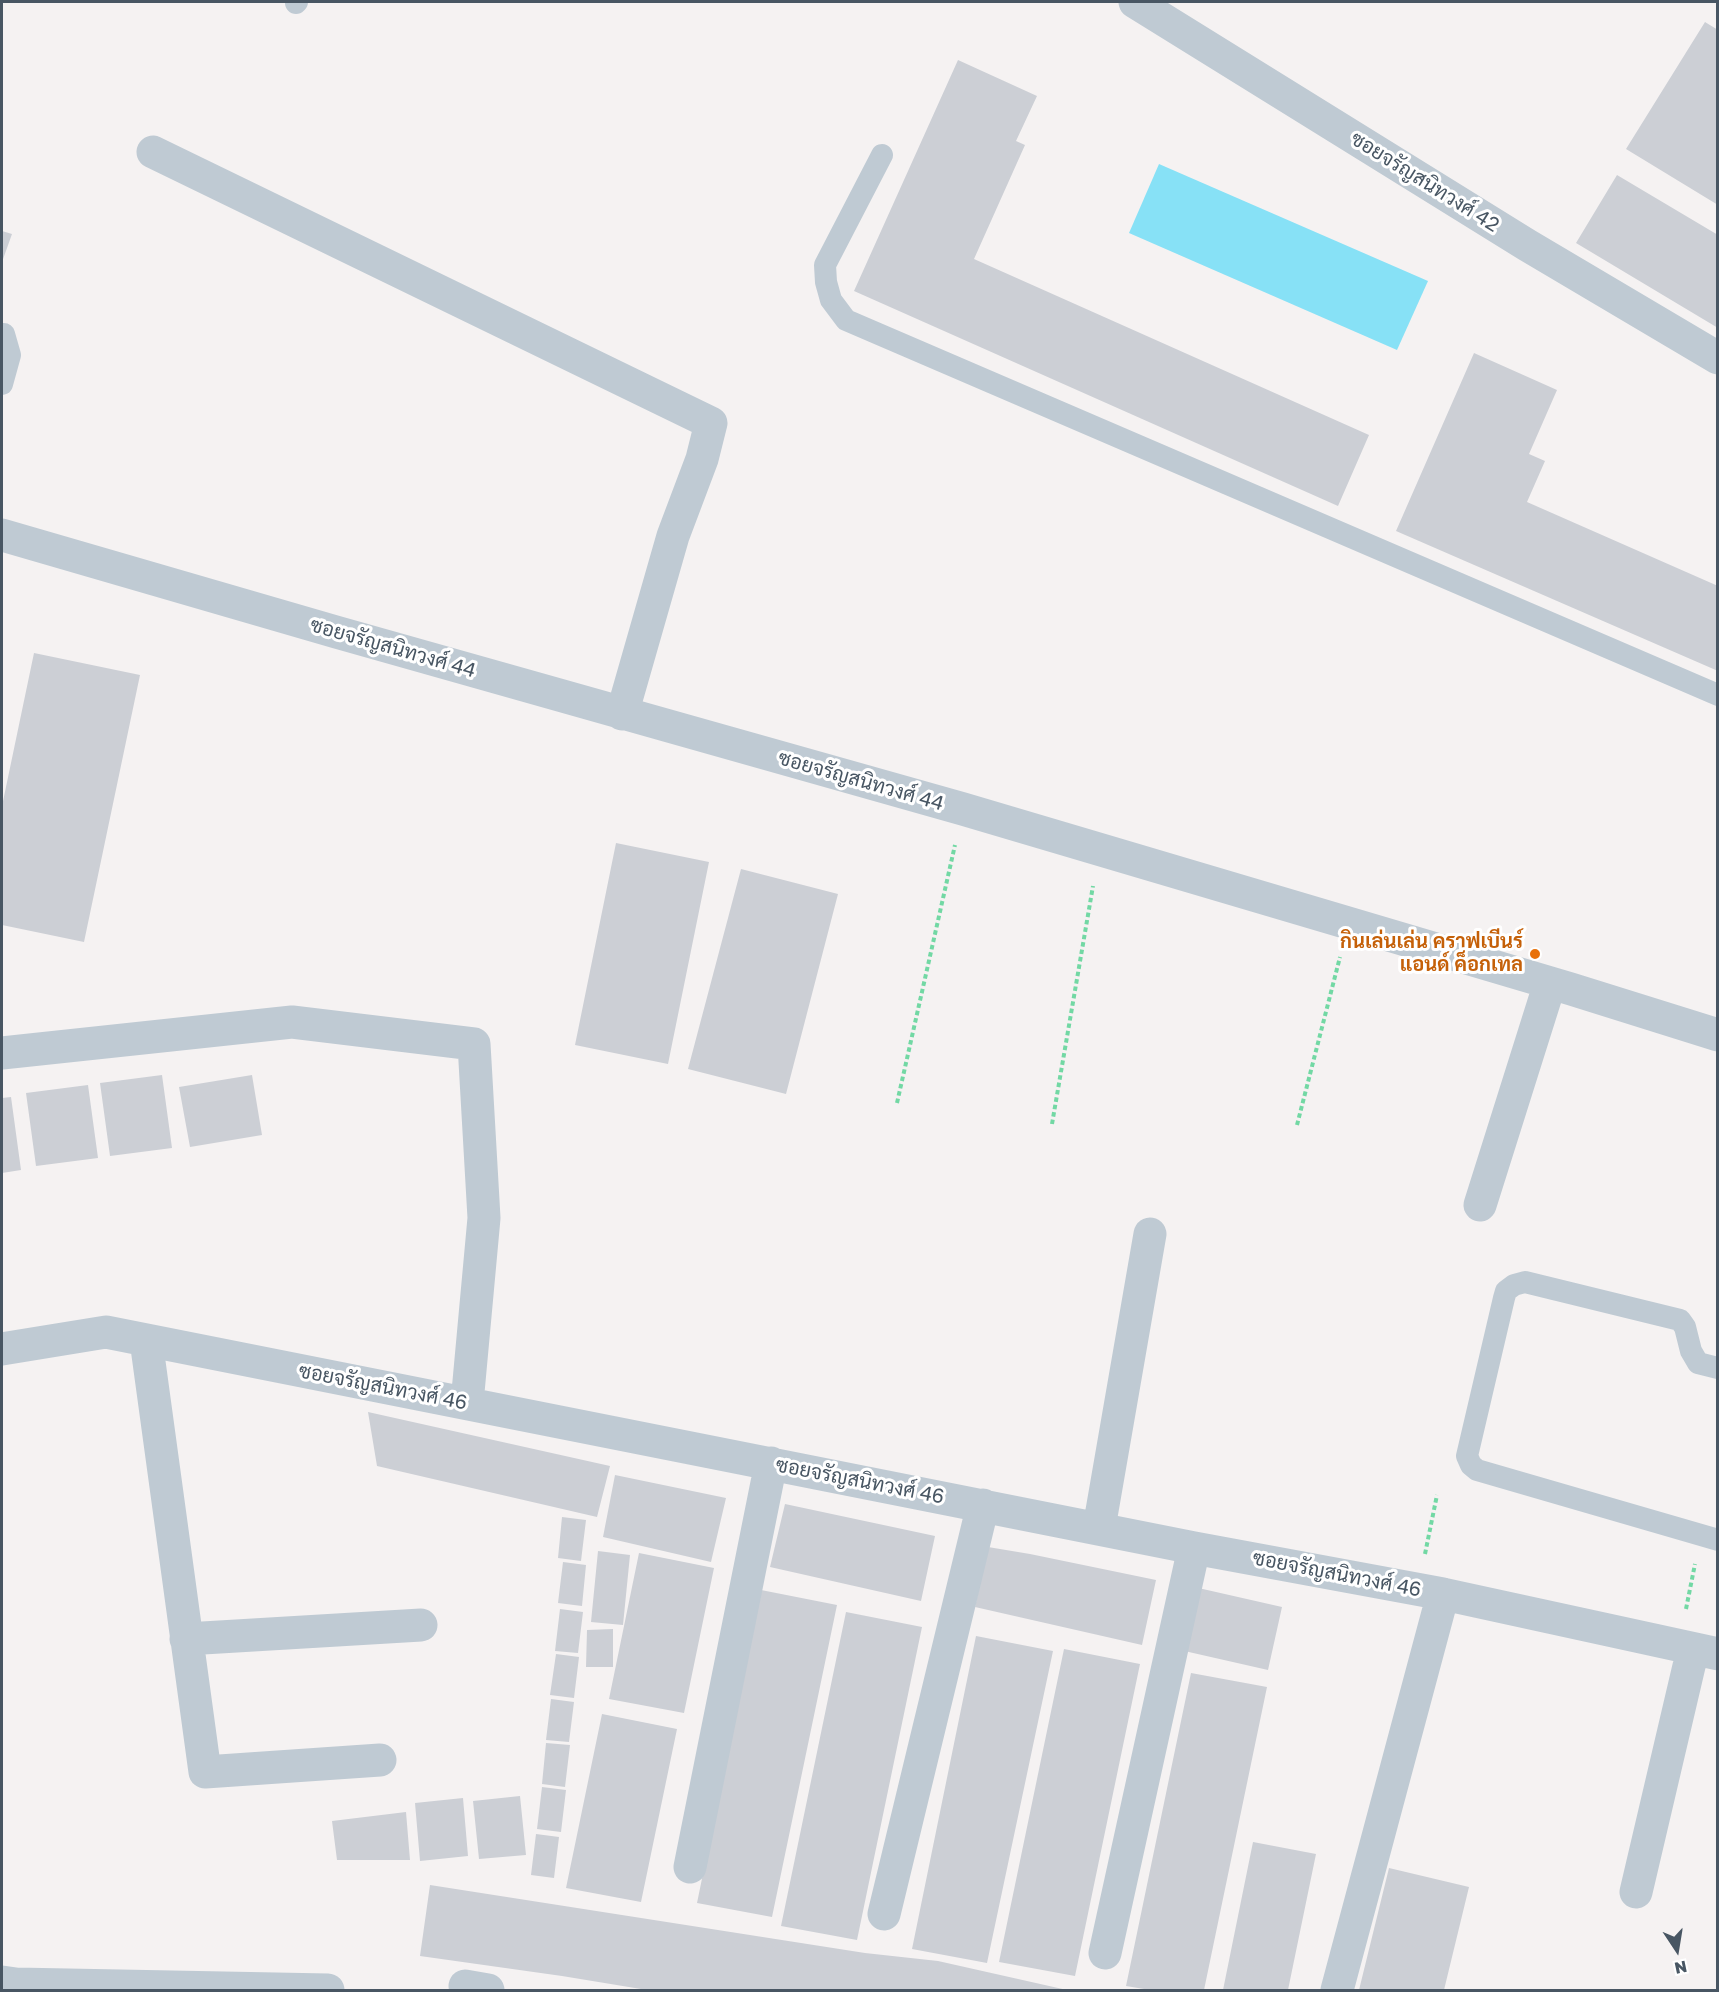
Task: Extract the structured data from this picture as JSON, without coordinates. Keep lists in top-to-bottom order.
{
  "streets": {
    "street": ["ซอยจรัญสนิทวงศ์ 42", "ซอยจรัญสนิทวงศ์ 44", "ซอยจรัญสนิทวงศ์ 46"]
  },
  "places": ["กินเล่นเล่น คราฟเบีนร์ แอนด์ ค็อกเทล"],
  "north": "bottom"
}
